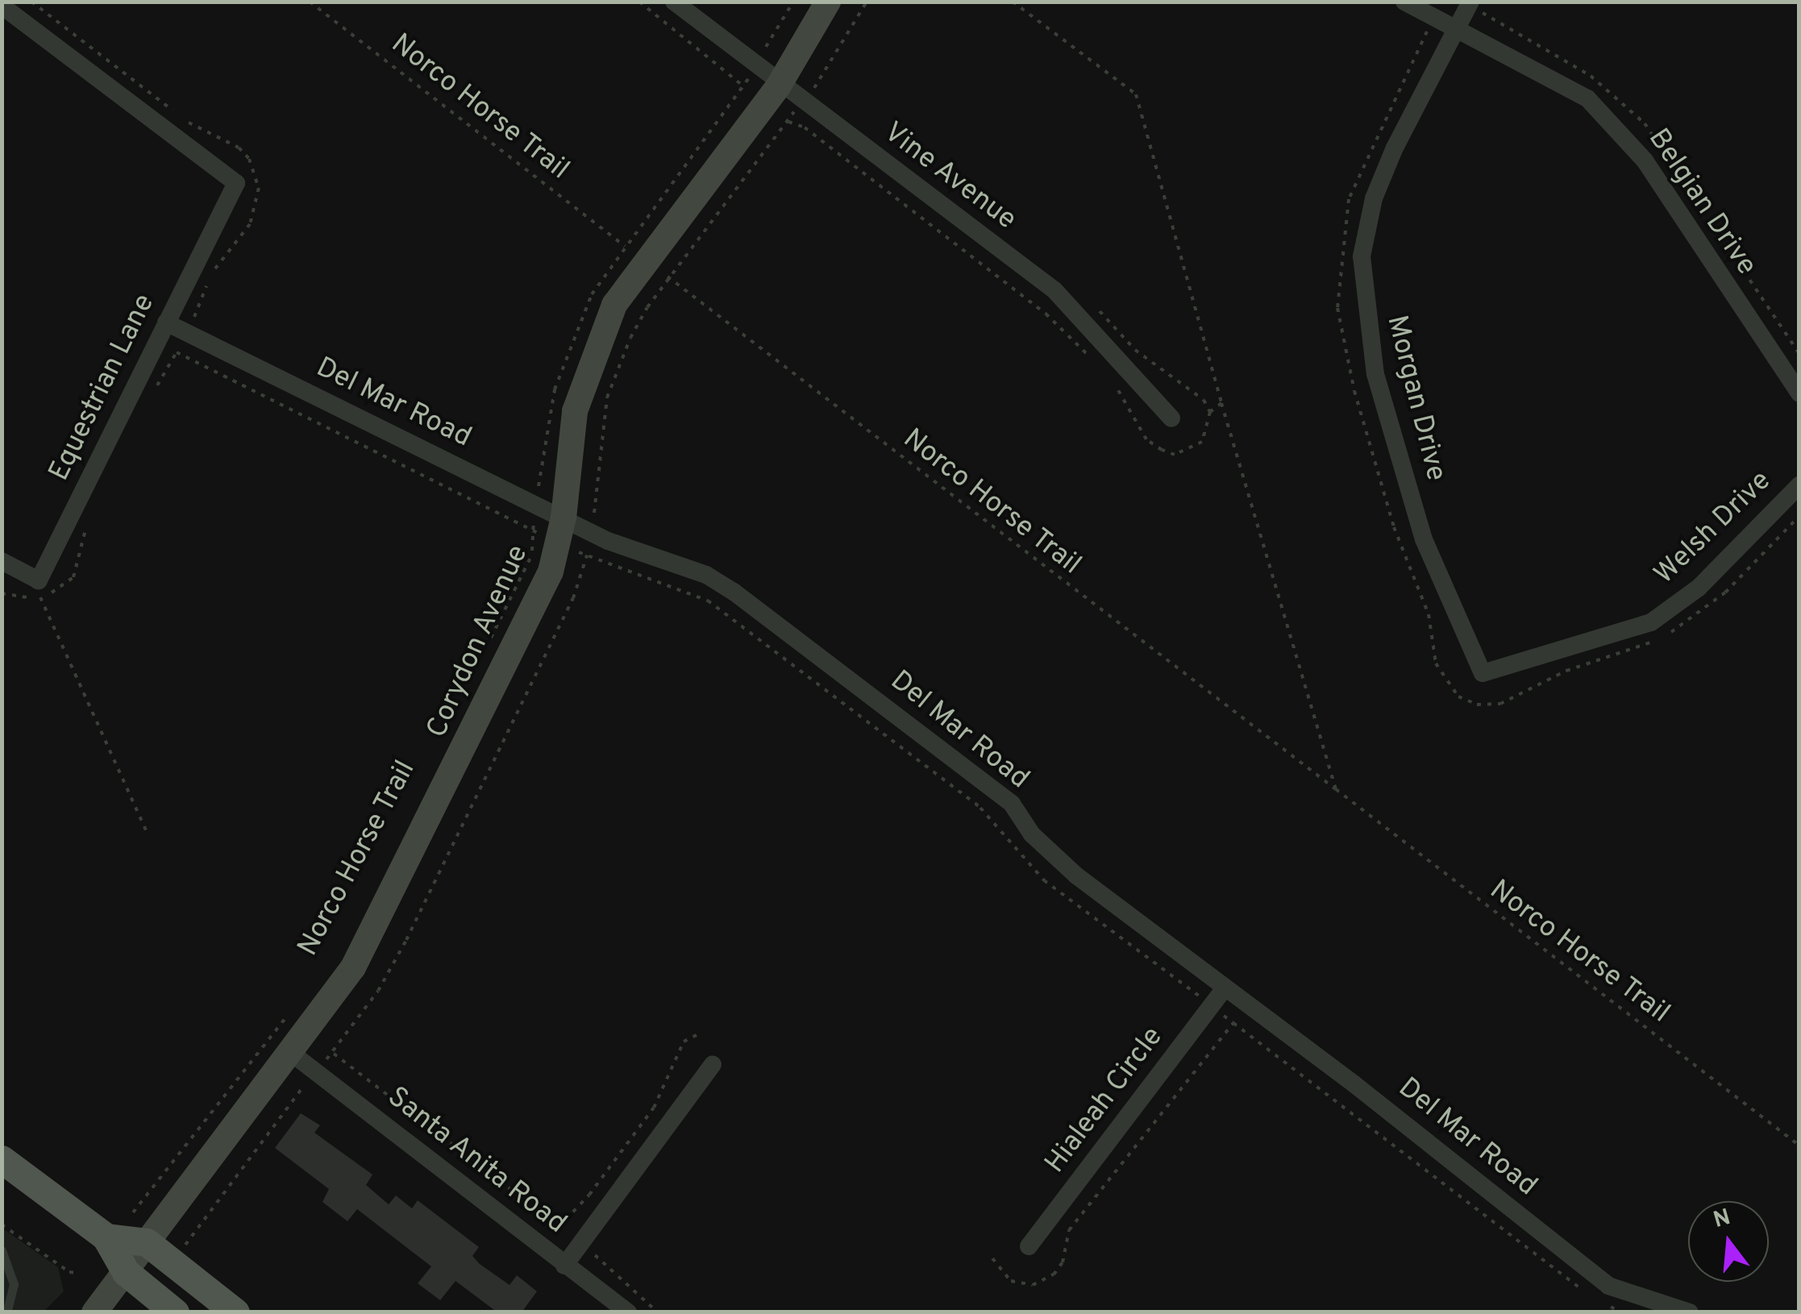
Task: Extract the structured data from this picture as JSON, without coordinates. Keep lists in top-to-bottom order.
{
  "streets": {
    "main road": ["Corydon Avenue"],
    "street": [
      "Vine Avenue",
      "Belgian Drive",
      "Equestrian Lane",
      "Morgan Drive",
      "Del Mar Road",
      "Welsh Drive",
      "Hialeah Circle",
      "Santa Anita Road"
    ],
    "path": ["Norco Horse Trail"]
  },
  "crossings": [
    ["Norco Horse Trail", "Corydon Avenue"],
    ["Vine Avenue", "Corydon Avenue"],
    ["Belgian Drive", "Morgan Drive"],
    ["Equestrian Lane", "Del Mar Road"],
    ["Morgan Drive", "Welsh Drive"],
    ["Del Mar Road", "Corydon Avenue"],
    ["Del Mar Road", "Hialeah Circle"],
    ["Corydon Avenue", "Santa Anita Road"]
  ],
  "north": "top"
}
